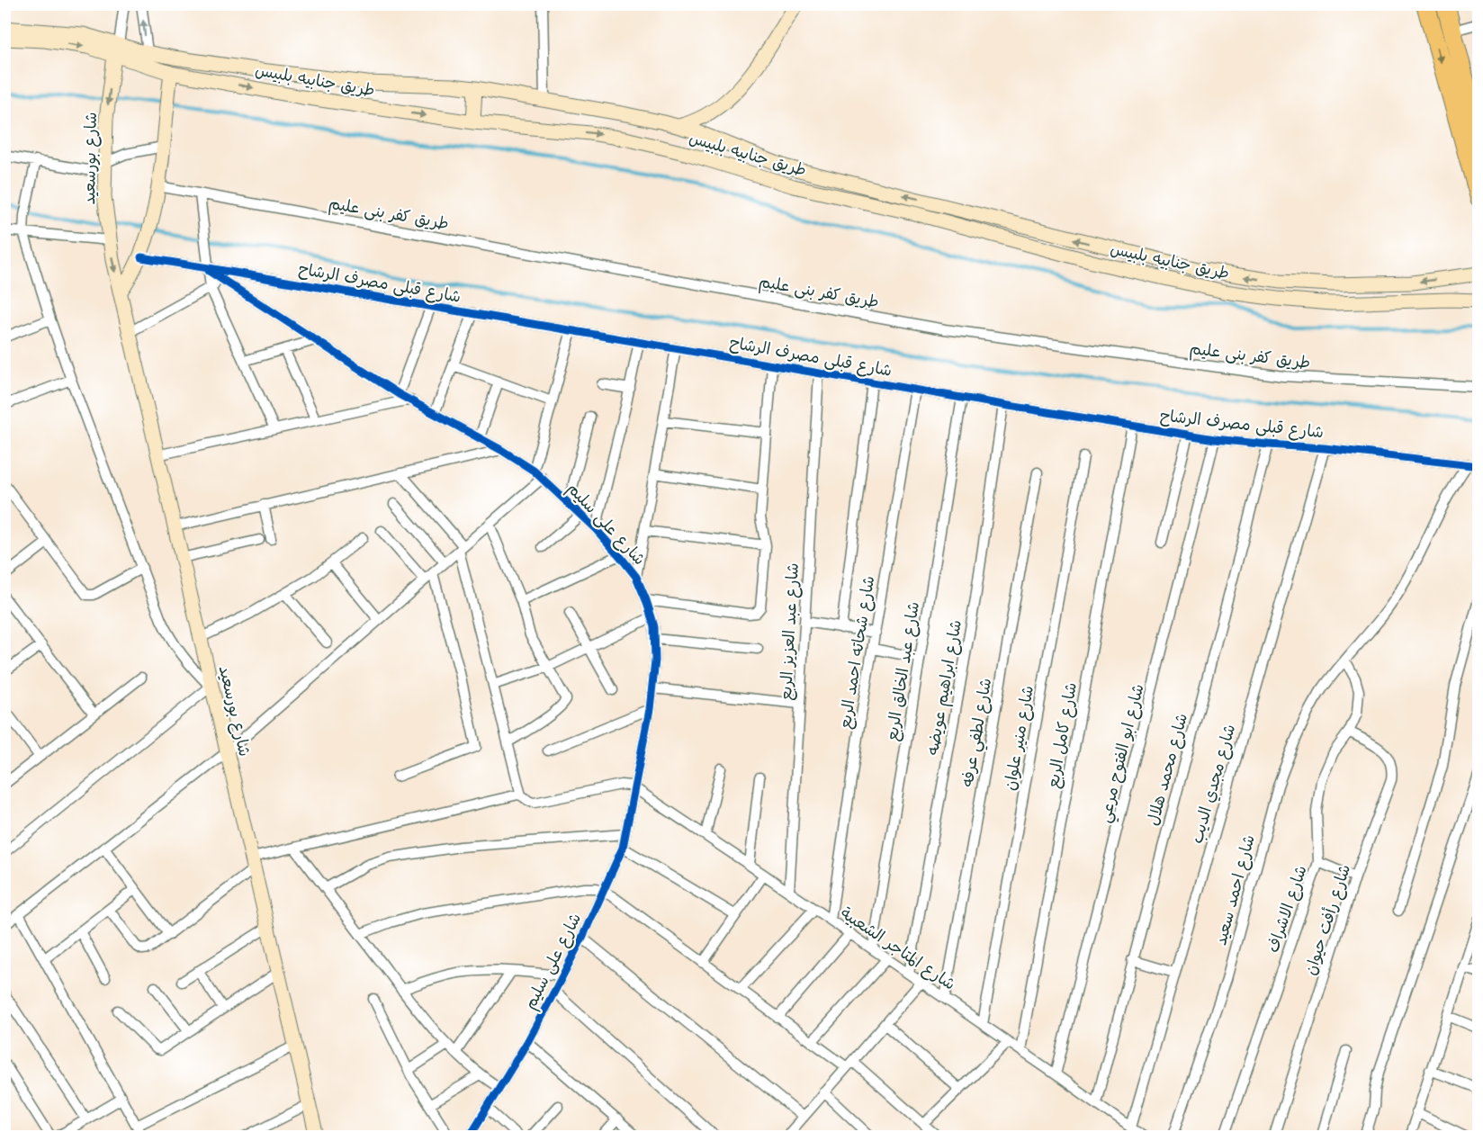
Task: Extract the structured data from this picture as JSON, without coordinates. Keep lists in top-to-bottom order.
{
  "streets": {
    "main road": ["طريق جنابيه بلبيس", "شارع بورسعيد"],
    "street": [
      "طريق كفر بنى عليم",
      "شارع قبلى مصرف الرشاح",
      "شارع على سليم",
      "شارع عبد العزيز الربع",
      "شارع شحاته احمد الربع",
      "شارع عبد الخالق الربع",
      "شارع ابراهيم عويضه",
      "شارع لطفي عرفه",
      "شارع كامل الربع",
      "شارع منير علوان",
      "شارع ابو الفتوح مرعي",
      "شارع محمد هلال",
      "شارع مجدي الديب",
      "شارع احمد سعيد",
      "شارع الاشراف",
      "شارع رأفت حيوان",
      "شارع المتاجر الشعبية"
    ]
  },
  "crossings": [
    ["طريق جنابيه بلبيس", "شارع بورسعيد"],
    ["شارع قبلى مصرف الرشاح", "شارع على سليم"],
    ["شارع قبلى مصرف الرشاح", "شارع عبد العزيز الربع"],
    ["شارع قبلى مصرف الرشاح", "شارع شحاته احمد الربع"],
    ["شارع قبلى مصرف الرشاح", "شارع عبد الخالق الربع"],
    ["شارع قبلى مصرف الرشاح", "شارع ابراهيم عويضه"],
    ["شارع قبلى مصرف الرشاح", "شارع كامل الربع"],
    ["شارع قبلى مصرف الرشاح", "شارع ابو الفتوح مرعي"],
    ["شارع قبلى مصرف الرشاح", "شارع محمد هلال"],
    ["شارع قبلى مصرف الرشاح", "شارع مجدي الديب"],
    ["شارع قبلى مصرف الرشاح", "شارع احمد سعيد"],
    ["شارع على سليم", "شارع المتاجر الشعبية"],
    ["شارع عبد العزيز الربع", "شارع المتاجر الشعبية"],
    ["شارع شحاته احمد الربع", "شارع المتاجر الشعبية"],
    ["شارع عبد الخالق الربع", "شارع المتاجر الشعبية"],
    ["شارع ابراهيم عويضه", "شارع المتاجر الشعبية"],
    ["شارع لطفي عرفه", "شارع المتاجر الشعبية"],
    ["شارع كامل الربع", "شارع المتاجر الشعبية"],
    ["شارع منير علوان", "شارع المتاجر الشعبية"],
    ["شارع ابو الفتوح مرعي", "شارع المتاجر الشعبية"],
    ["شارع محمد هلال", "شارع المتاجر الشعبية"],
    ["شارع مجدي الديب", "شارع المتاجر الشعبية"],
    ["شارع احمد سعيد", "شارع الاشراف"],
    ["شارع الاشراف", "شارع رأفت حيوان"]
  ]
}
